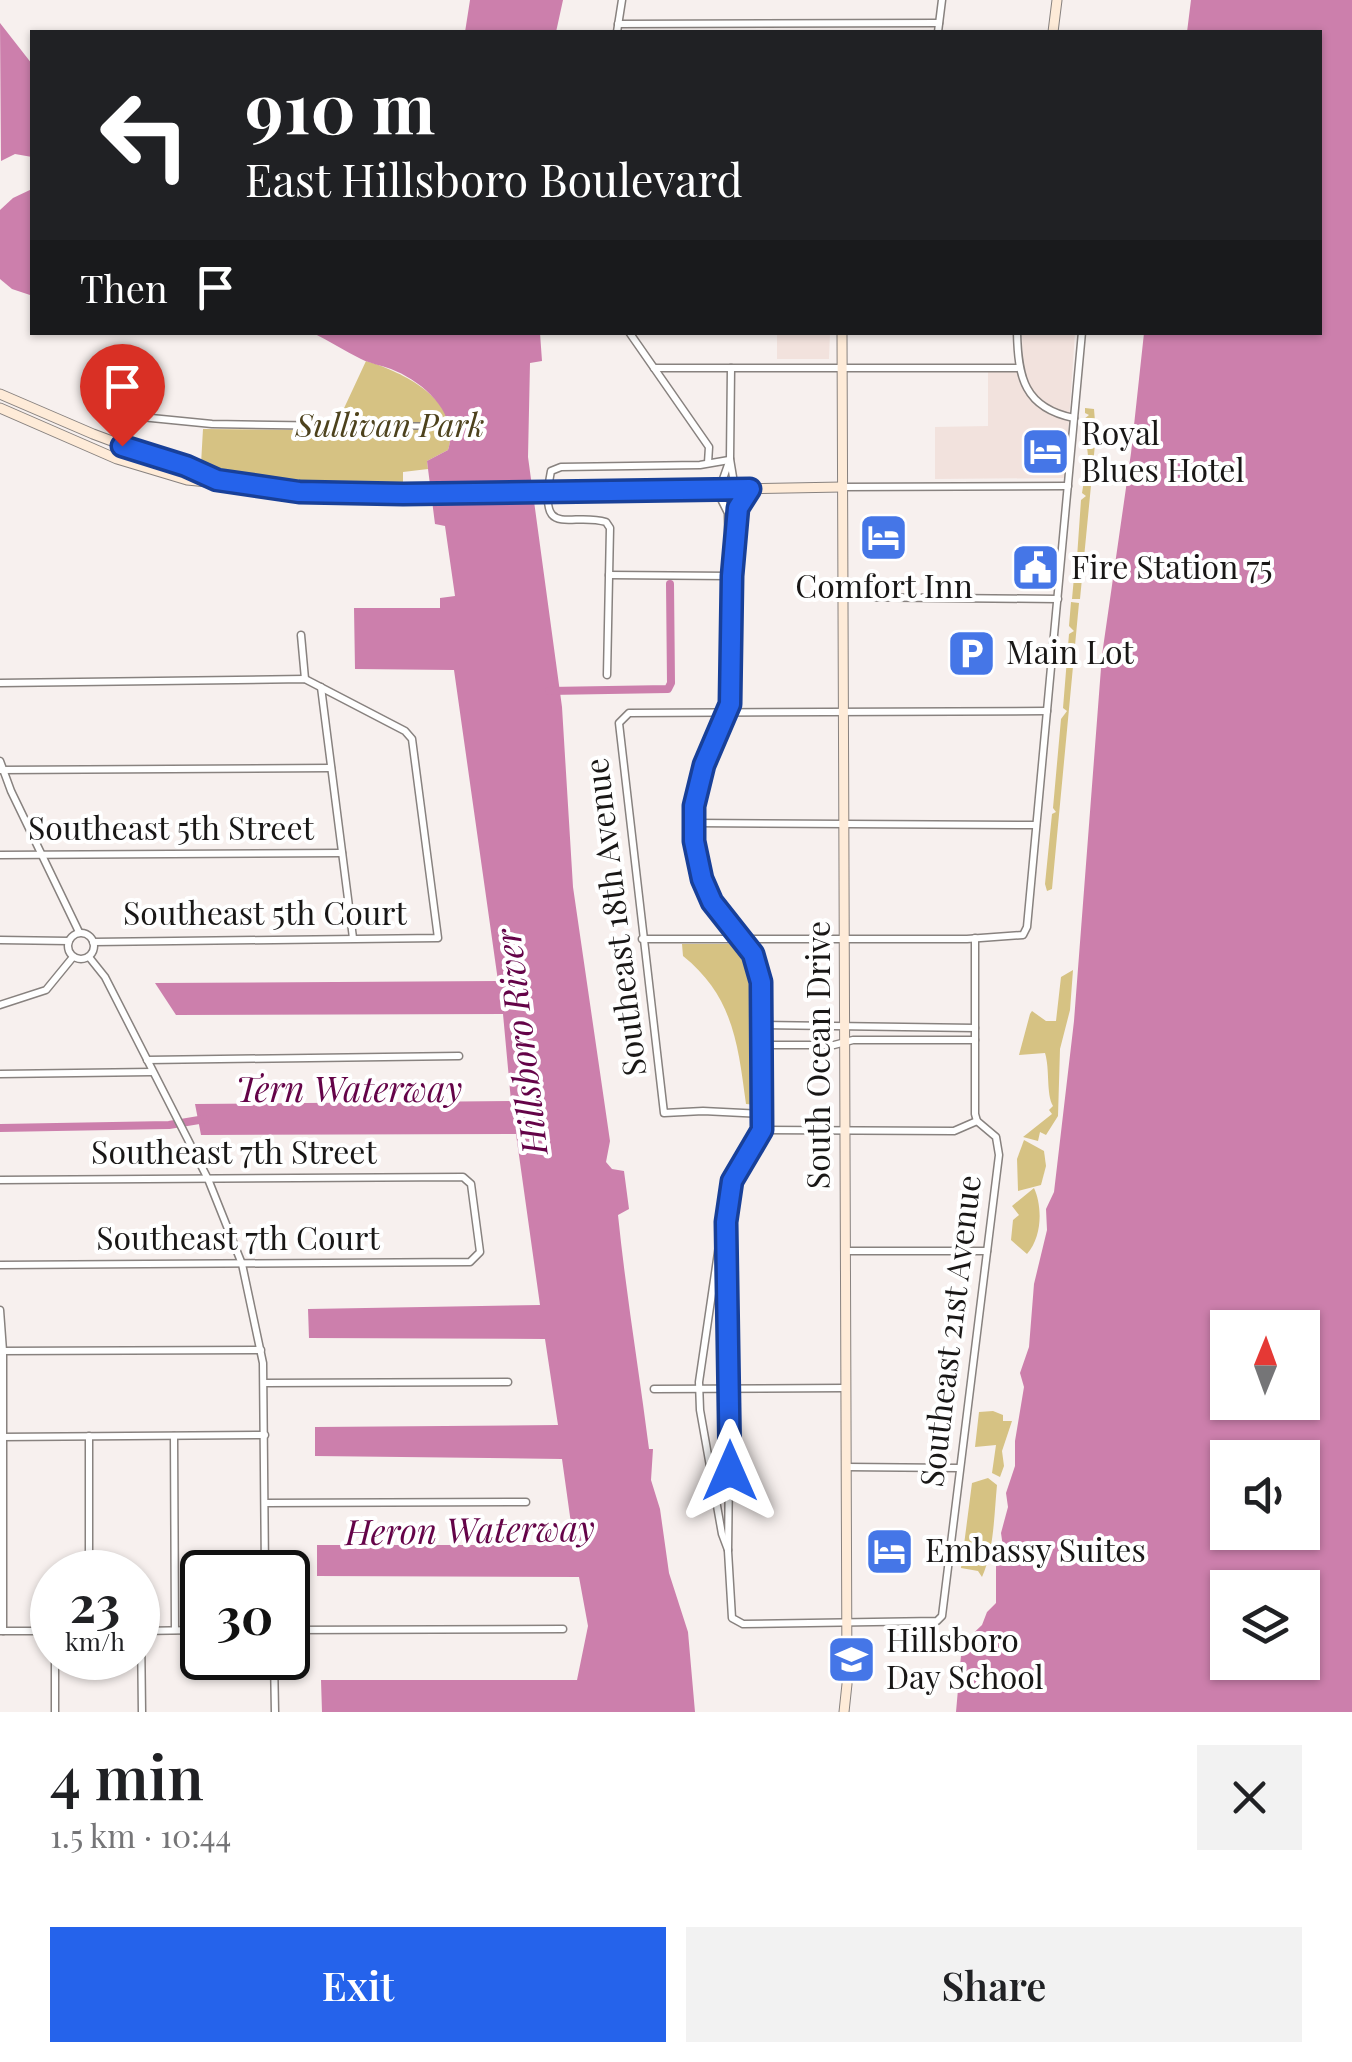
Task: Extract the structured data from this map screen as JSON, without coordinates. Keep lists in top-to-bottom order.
{
  "streets": {
    "main road": ["South Ocean Drive"],
    "street": [
      "Southeast 5th Street",
      "Southeast 5th Court",
      "Southeast 18th Avenue",
      "Southeast 7th Street",
      "Southeast 7th Court",
      "Southeast 21st Avenue"
    ]
  },
  "crossings": [
    ["South Ocean Drive", "Southeast 21st Avenue"],
    ["Southeast 7th Street", "Southeast 7th Court"]
  ],
  "water": ["Hillsboro River", "Tern Waterway", "Heron Waterway"],
  "parks": ["Sullivan Park"],
  "places": {
    "hotel": ["Royal Blues Hotel", "Comfort Inn", "Embassy Suites"],
    "public building": ["Fire Station 75"],
    "parking": ["Main Lot"],
    "school or university": ["Hillsboro Day School"]
  },
  "north": "top",
  "page": {
    "turn": ["910 m", "East Hillsboro Boulevard"],
    "then": "Then",
    "speed": "23 km/h",
    "limit": "30",
    "heading": ["4 min", "1.5 km · 10:44"],
    "buttons": ["Exit", "Share"]
  }
}
